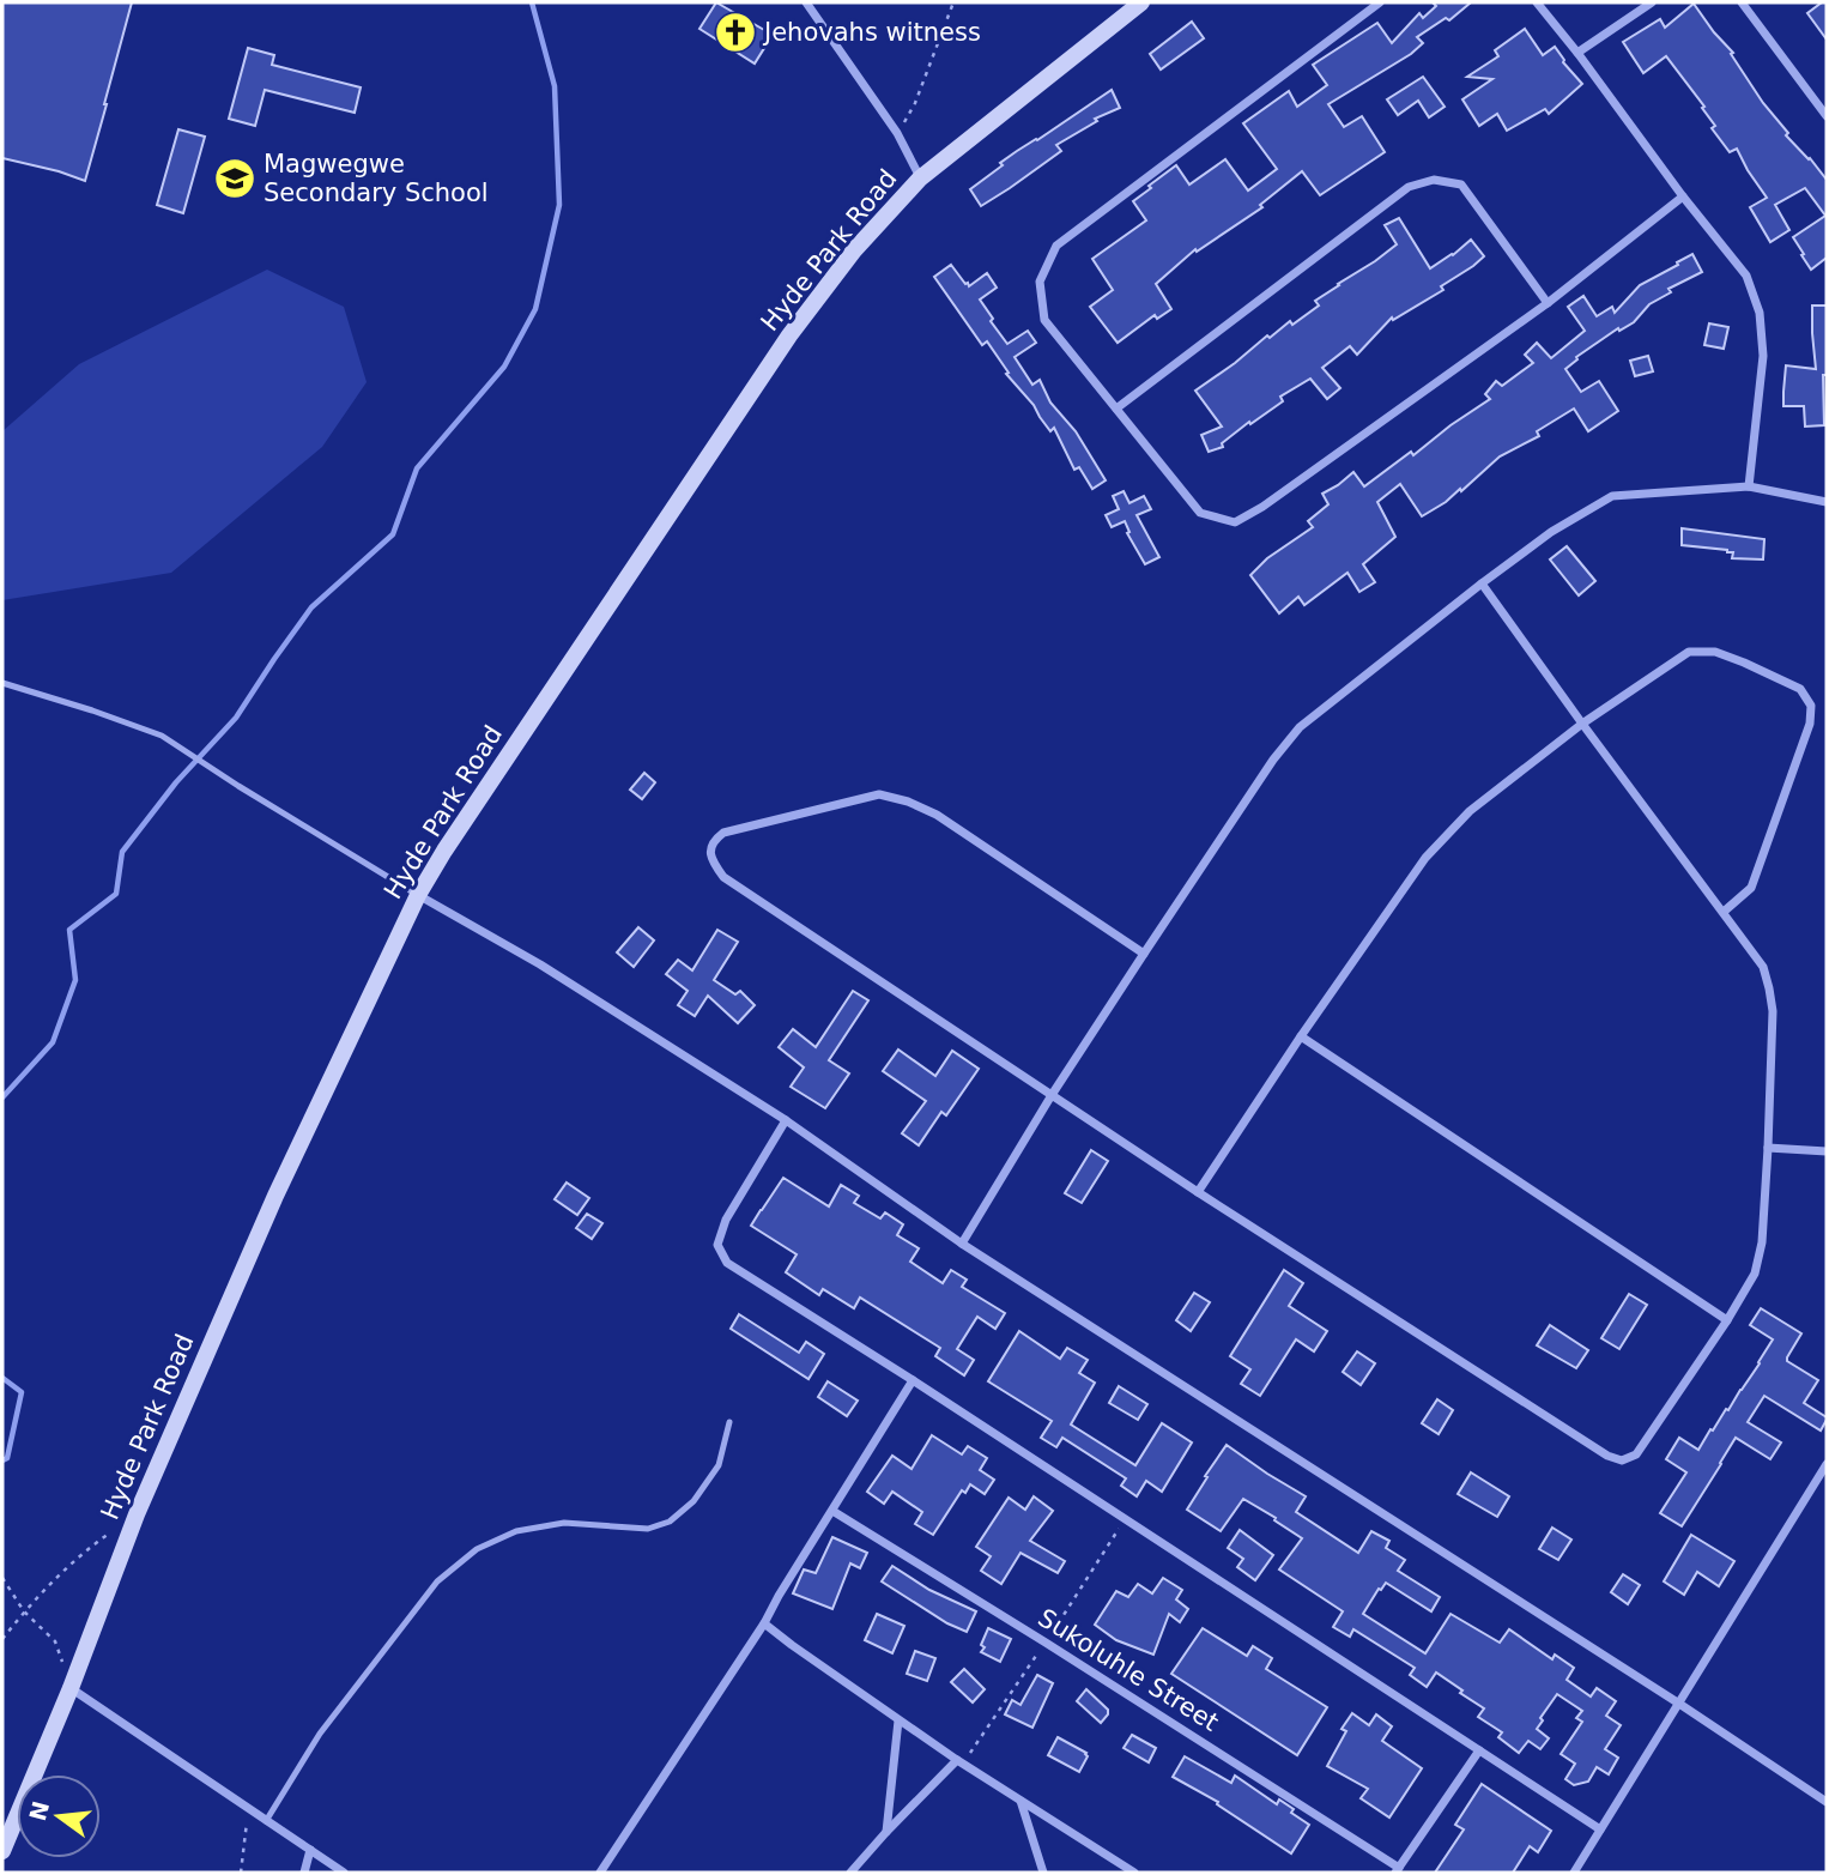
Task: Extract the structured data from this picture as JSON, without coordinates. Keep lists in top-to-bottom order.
{
  "streets": {
    "street": ["Hyde Park Road", "Sukoluhle Street"]
  },
  "places": {
    "church": ["Jehovahs witness"],
    "school or university": ["Magwegwe Secondary School"]
  },
  "north": "left"
}
